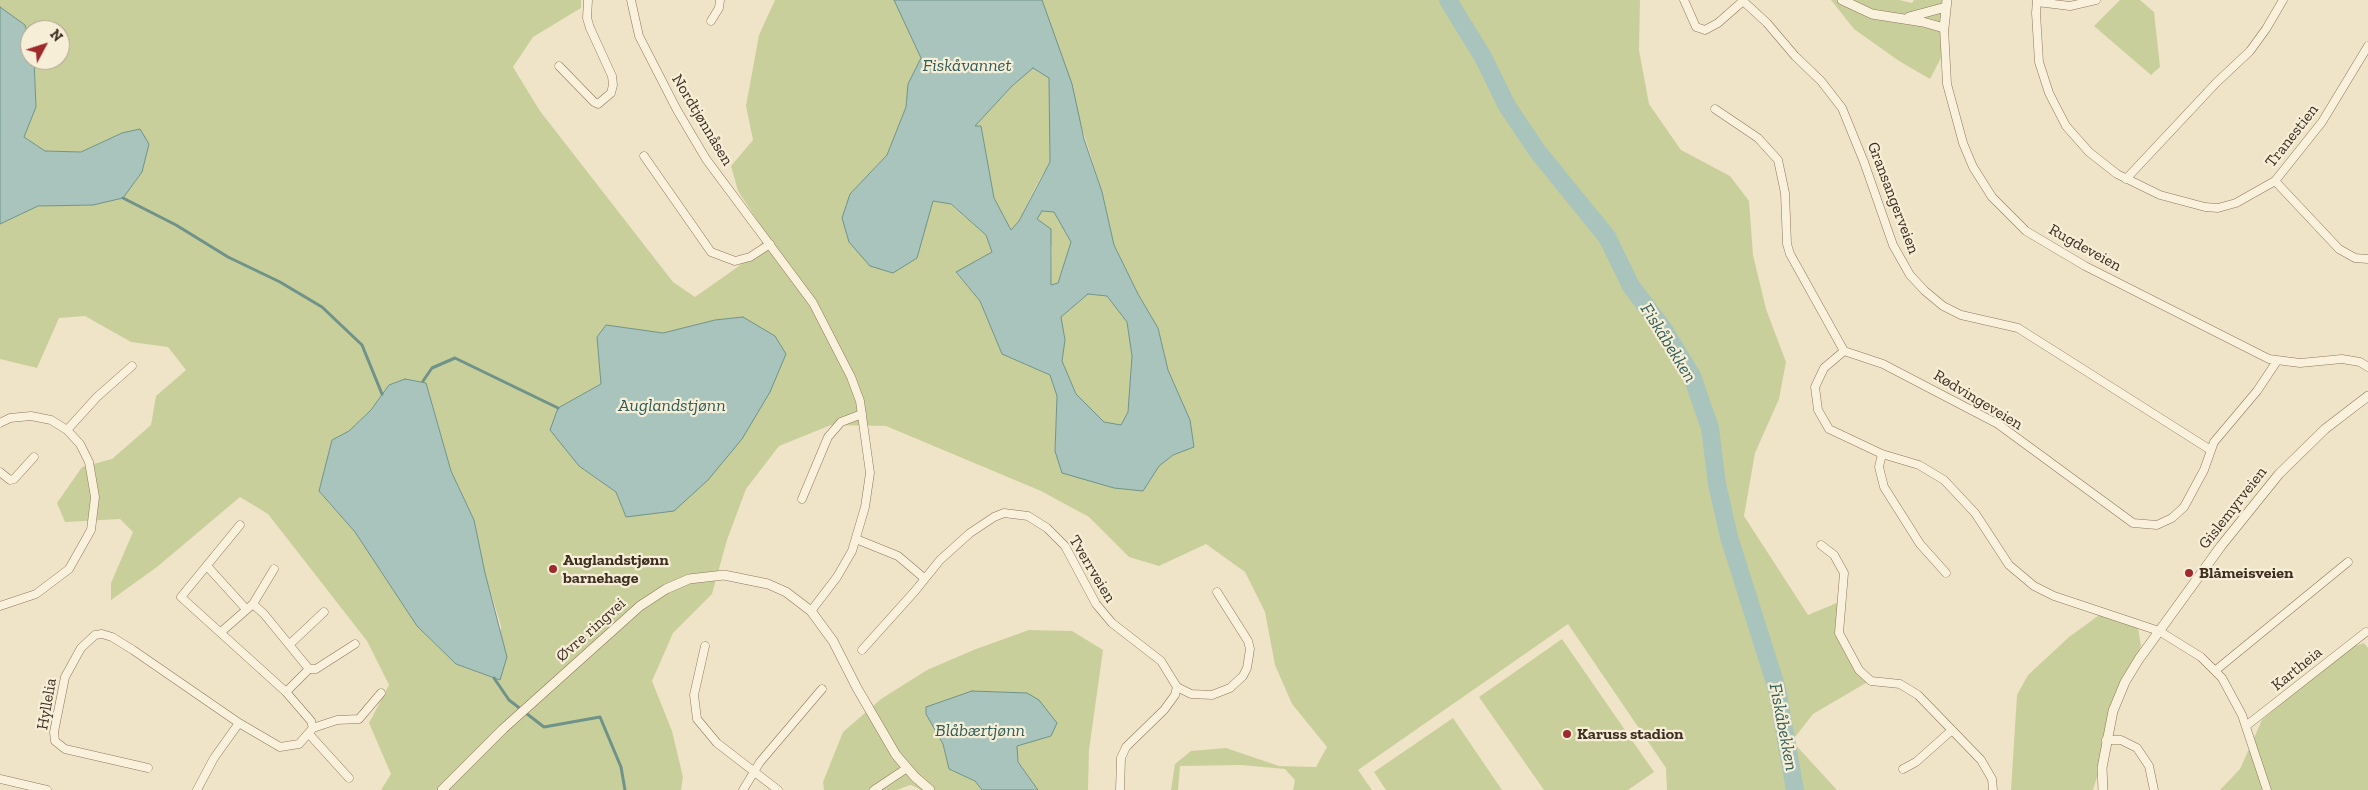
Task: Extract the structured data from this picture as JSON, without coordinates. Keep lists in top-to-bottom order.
{
  "streets": {
    "street": [
      "Nordtjønnåsen",
      "Tranestien",
      "Gransangerveien",
      "Rugdeveien",
      "Rødvingeveien",
      "Gislemyrveien",
      "Tverrveien",
      "Øvre ringvei",
      "Kartheia",
      "Hyllelia"
    ]
  },
  "crossings": [
    ["Nordtjønnåsen", "Øvre ringvei"],
    ["Gransangerveien", "Rødvingeveien"],
    ["Rugdeveien", "Rødvingeveien"]
  ],
  "water": [
    "Fiskåvannet",
    "Fiskåbekken",
    "Auglandstjønn",
    "Blåbærtjønn"
  ],
  "places": ["Auglandstjønn barnehage", "Blåmeisveien", "Karuss stadion"],
  "north": "top right"
}
